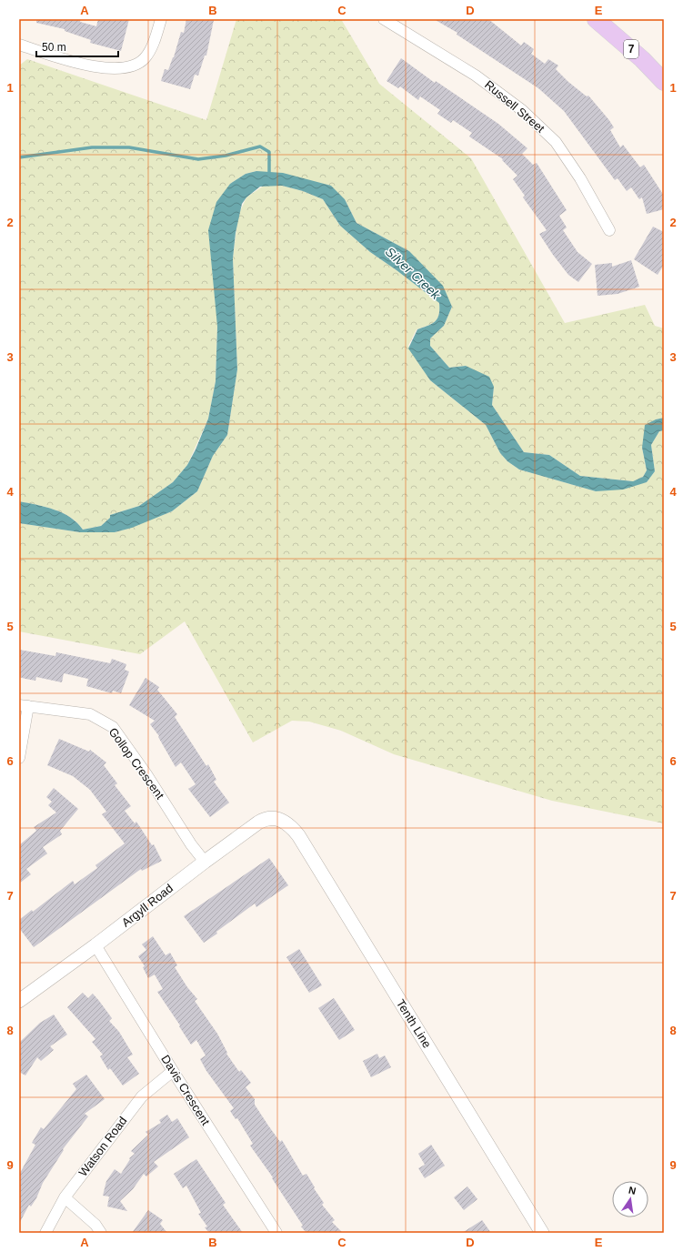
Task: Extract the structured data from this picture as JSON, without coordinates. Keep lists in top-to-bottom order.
{
  "streets": {
    "main road": ["7"],
    "street": [
      "Russell Street",
      "Gollop Crescent",
      "Argyll Road",
      "Tenth Line",
      "Davis Crescent",
      "Watson Road"
    ]
  },
  "crossings": [
    ["Gollop Crescent", "Argyll Road"],
    ["Argyll Road", "Tenth Line"],
    ["Argyll Road", "Davis Crescent"],
    ["Davis Crescent", "Watson Road"]
  ],
  "water": ["Silver Creek"],
  "scale_bar": "50 m",
  "north": "top",
  "grid": {
    "columns": [
      "A",
      "B",
      "C",
      "D",
      "E"
    ],
    "rows": [
      "1",
      "2",
      "3",
      "4",
      "5",
      "6",
      "7",
      "8",
      "9"
    ]
  }
}
